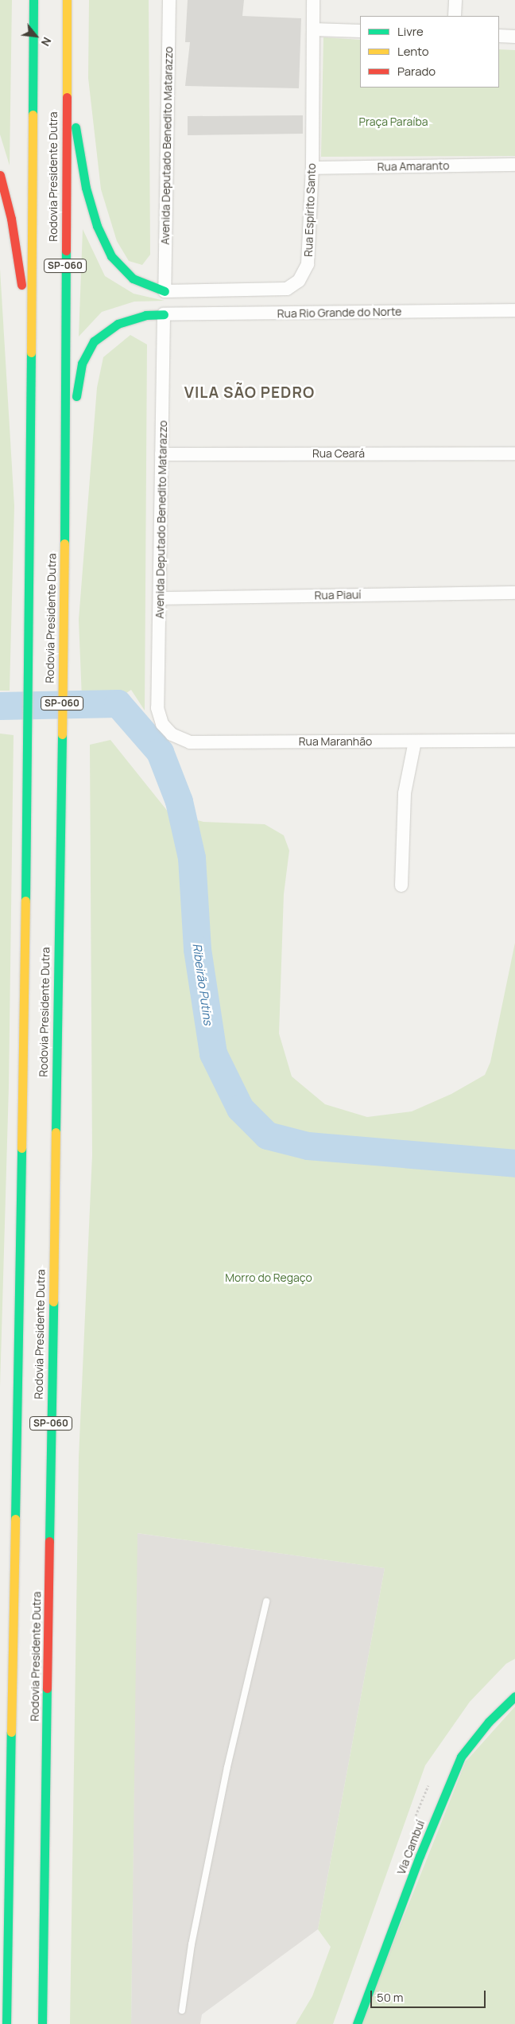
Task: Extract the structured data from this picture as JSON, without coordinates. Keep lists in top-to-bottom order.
{
  "streets": {
    "main road": ["Rodovia Presidente Dutra", "SP-060", "Via Cambuí"],
    "street": [
      "Avenida Deputado Benedito Matarazzo",
      "Rua Amaranto",
      "Rua Espírito Santo",
      "Rua Rio Grande do Norte",
      "Rua Ceará",
      "Rua Piauí",
      "Rua Maranhão"
    ]
  },
  "crossings": [
    ["Avenida Deputado Benedito Matarazzo", "Rua Espírito Santo"],
    ["Avenida Deputado Benedito Matarazzo", "Rua Rio Grande do Norte"],
    ["Avenida Deputado Benedito Matarazzo", "Rua Ceará"],
    ["Avenida Deputado Benedito Matarazzo", "Rua Piauí"],
    ["Avenida Deputado Benedito Matarazzo", "Rua Maranhão"],
    ["Rua Amaranto", "Rua Espírito Santo"]
  ],
  "districts": ["VILA SÃO PEDRO"],
  "water": ["Ribeirão Putins"],
  "parks": ["Praça Paraíba", "Morro do Regaço"],
  "legend": ["Livre", "Lento", "Parado"],
  "scale_bar": "50 m",
  "north": "bottom right"
}
